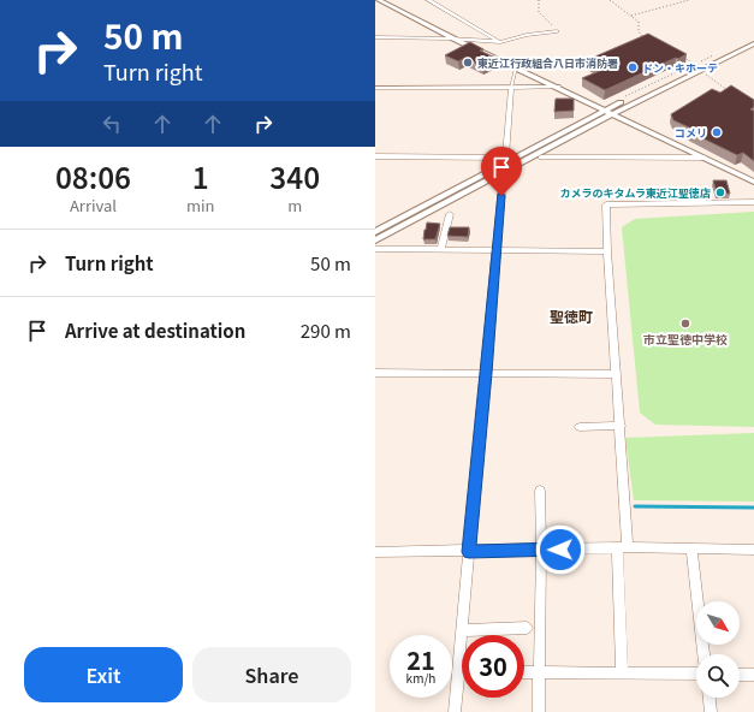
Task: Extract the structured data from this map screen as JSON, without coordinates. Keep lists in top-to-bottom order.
{
  "districts": ["聖徳町"],
  "places": [
    "東近江行政組合八日市消防署",
    "ドン・キホーテ",
    "コメリ",
    "カメラのキタムラ東近江聖徳店",
    "市立聖徳中学校"
  ],
  "north": "bottom right",
  "page": {
    "turn": ["50 m", "Turn right"],
    "eta": [
      "08:06",
      "Arrival",
      "1",
      "min",
      "340",
      "m"
    ],
    "list": [
      {
        "name": "Turn right",
        "value": "50 m"
      },
      {
        "name": "Arrive at destination",
        "value": "290 m"
      }
    ],
    "speed": "21 km/h",
    "limit": "30",
    "buttons": ["Exit", "Share"]
  }
}
